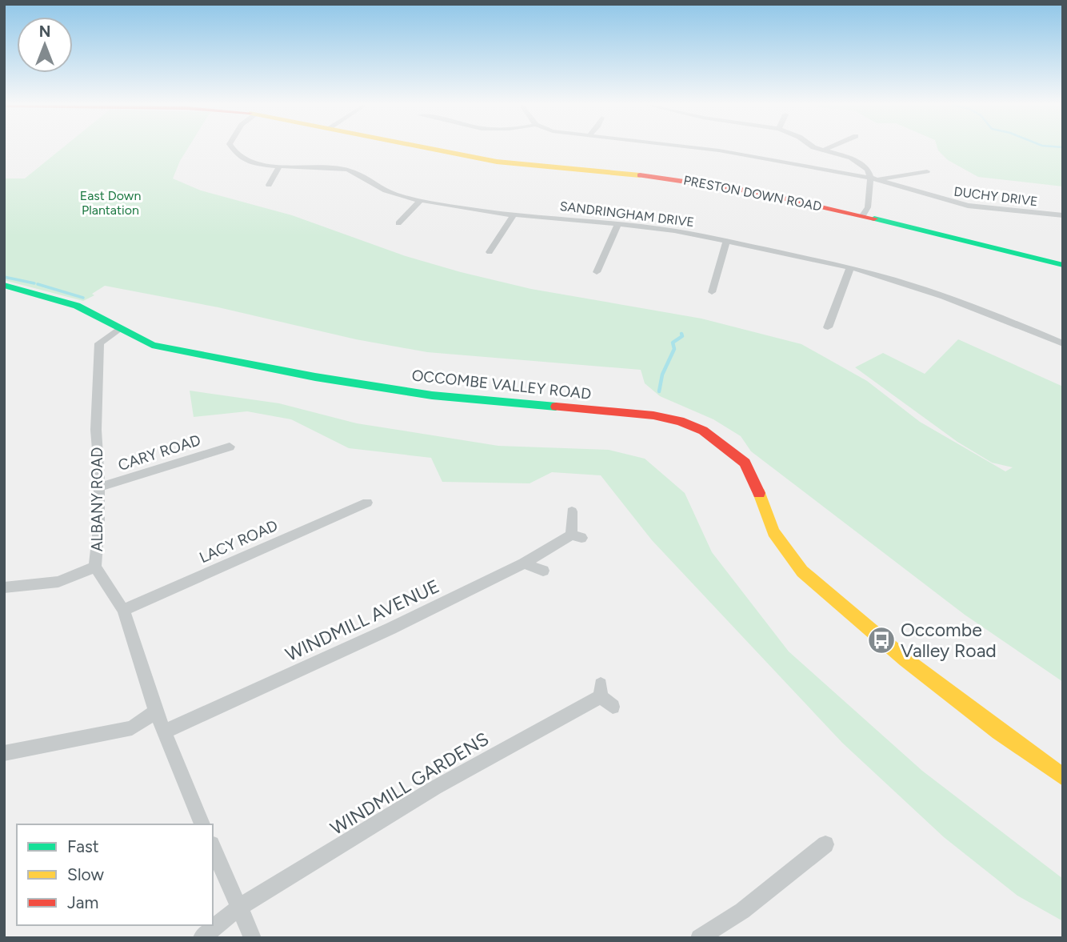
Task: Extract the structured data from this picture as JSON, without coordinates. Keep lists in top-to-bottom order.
{
  "streets": {
    "street": [
      "PRESTON DOWN ROAD",
      "DUCHY DRIVE",
      "SANDRINGHAM DRIVE",
      "OCCOMBE VALLEY ROAD",
      "CARY ROAD",
      "ALBANY ROAD",
      "LACY ROAD",
      "WINDMILL AVENUE",
      "WINDMILL GARDENS"
    ]
  },
  "crossings": [
    ["OCCOMBE VALLEY ROAD", "ALBANY ROAD"],
    ["CARY ROAD", "ALBANY ROAD"],
    ["ALBANY ROAD", "LACY ROAD"],
    ["ALBANY ROAD", "WINDMILL AVENUE"]
  ],
  "parks": ["East Down Plantation"],
  "places": {
    "bus stop": ["Occombe Valley Road"]
  },
  "legend": ["Fast", "Slow", "Jam"],
  "north": "top"
}
